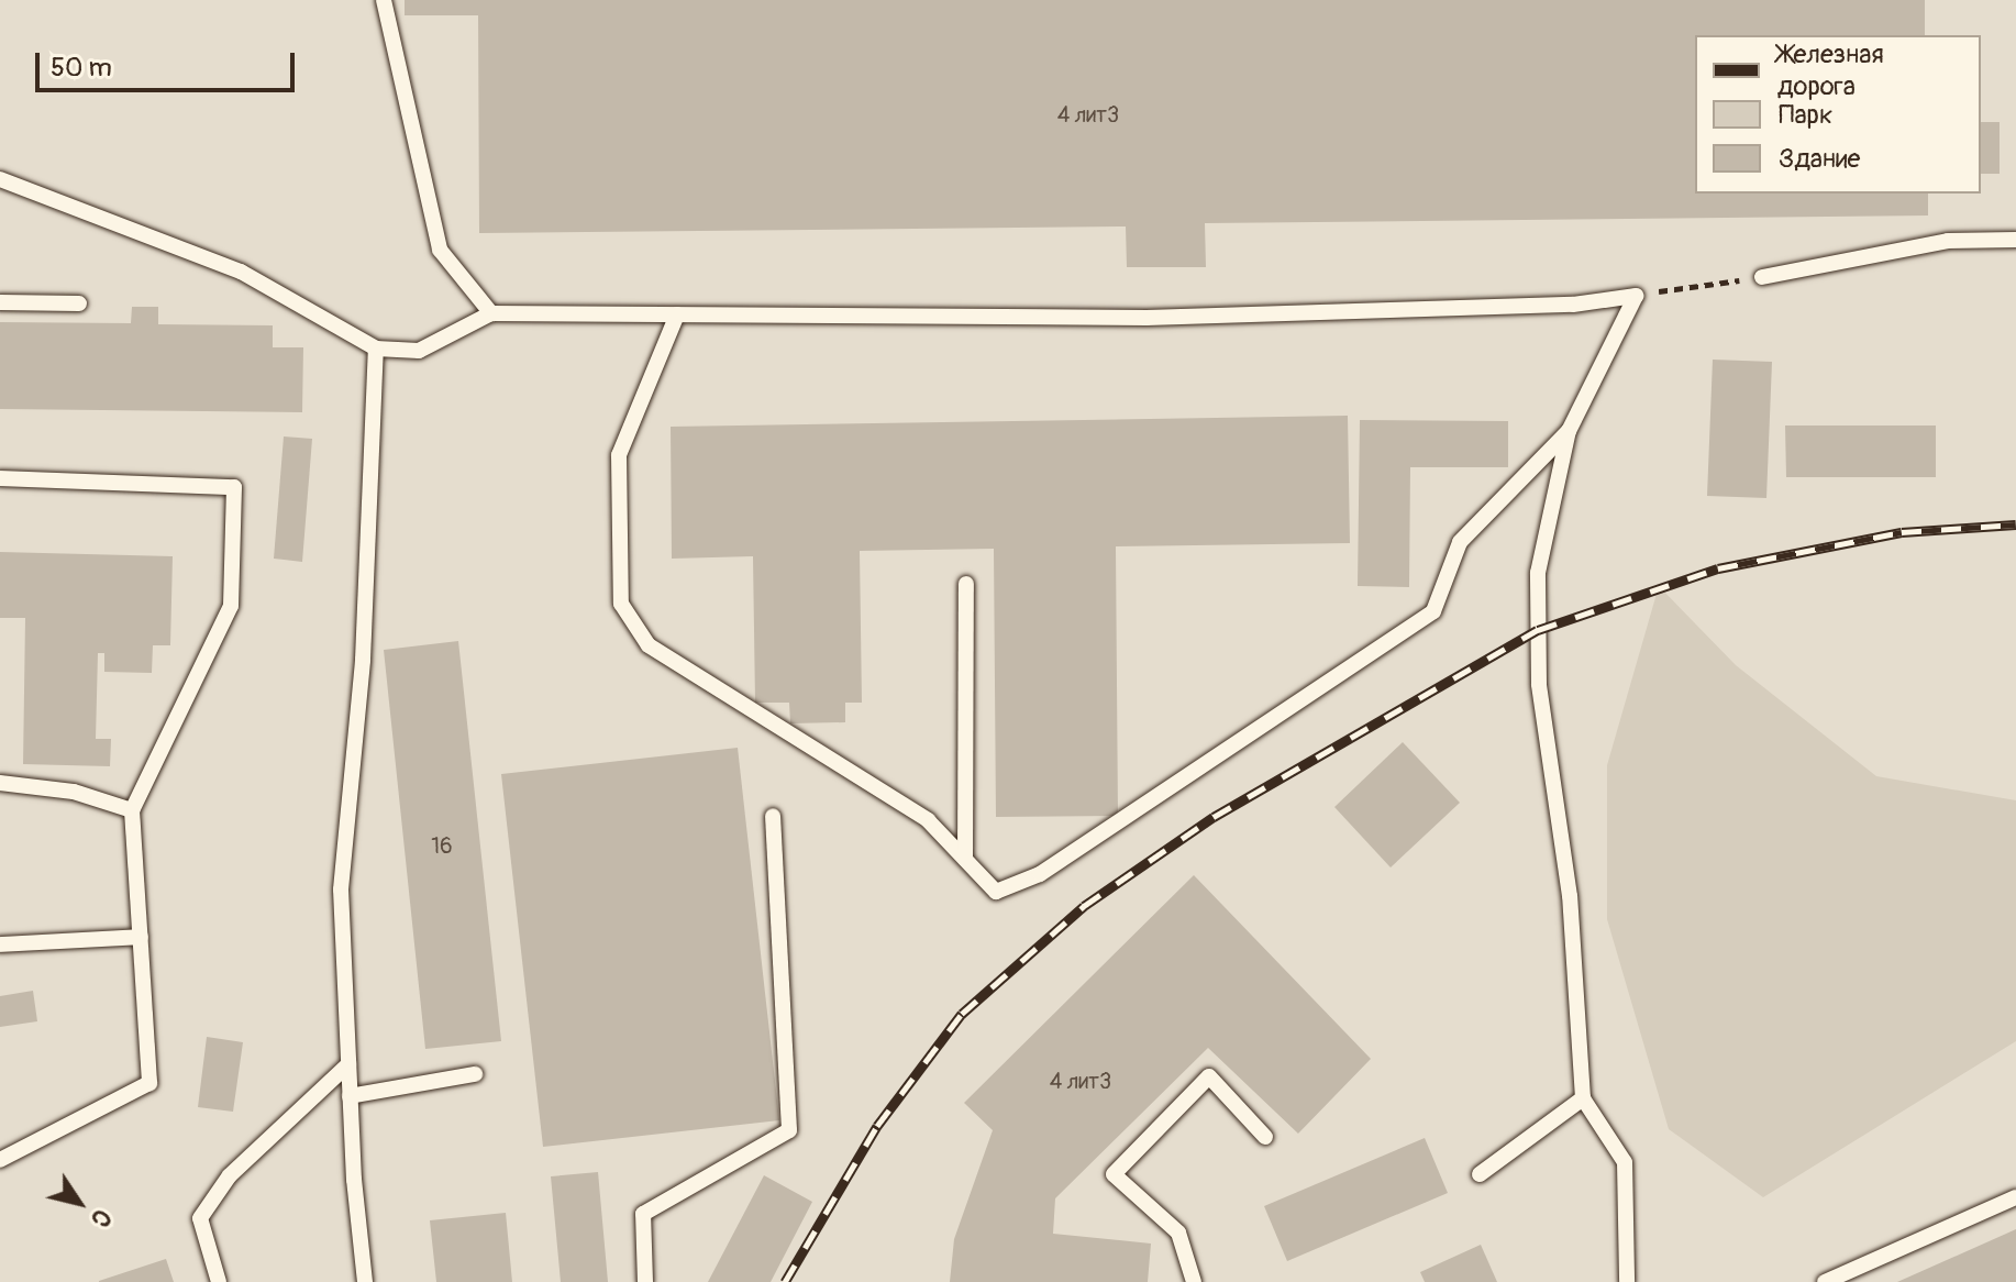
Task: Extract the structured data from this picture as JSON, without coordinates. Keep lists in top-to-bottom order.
{
  "house_numbers": ["4 лит3", "16", "4 лит3"],
  "legend": ["Железная дорога", "Парк", "Здание"],
  "scale_bar": "50 m",
  "north": "bottom right"
}
